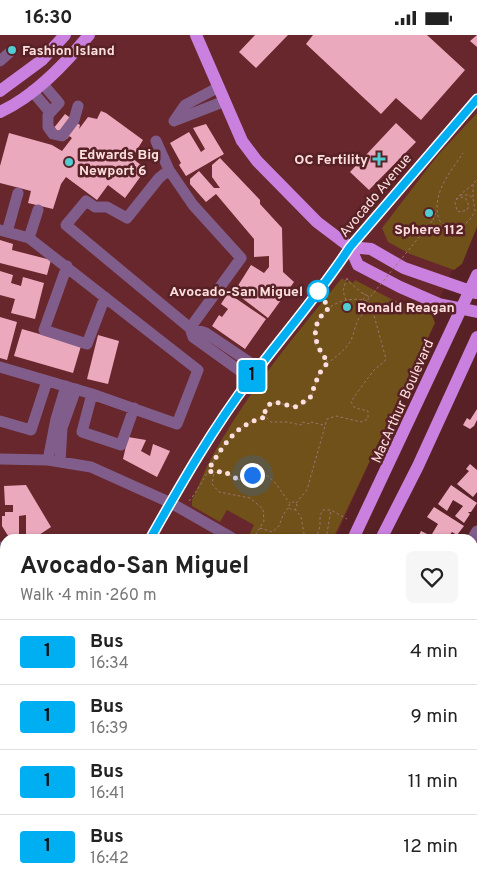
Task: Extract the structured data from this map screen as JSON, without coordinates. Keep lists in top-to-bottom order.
{
  "streets": {
    "main road": ["MacArthur Boulevard"],
    "street": ["Avocado Avenue"]
  },
  "places": {
    "other": [
      "Fashion Island",
      "Edwards Big Newport 6",
      "Sphere 112",
      "Avocado-San Miguel",
      "Ronald Reagan"
    ],
    "health": ["OC Fertility"]
  },
  "lines": ["bus line 1"],
  "page": {
    "status": "16:30",
    "on_map": "1",
    "heading": ["Avocado-San Miguel", "Walk · 4 min · 260 m"],
    "list": [
      {
        "mark": "1",
        "name": "Bus",
        "note": "16:34",
        "value": "4 min"
      },
      {
        "mark": "1",
        "name": "Bus",
        "note": "16:39",
        "value": "9 min"
      },
      {
        "mark": "1",
        "name": "Bus",
        "note": "16:41",
        "value": "11 min"
      },
      {
        "mark": "1",
        "name": "Bus",
        "note": "16:42",
        "value": "12 min"
      }
    ]
  }
}
